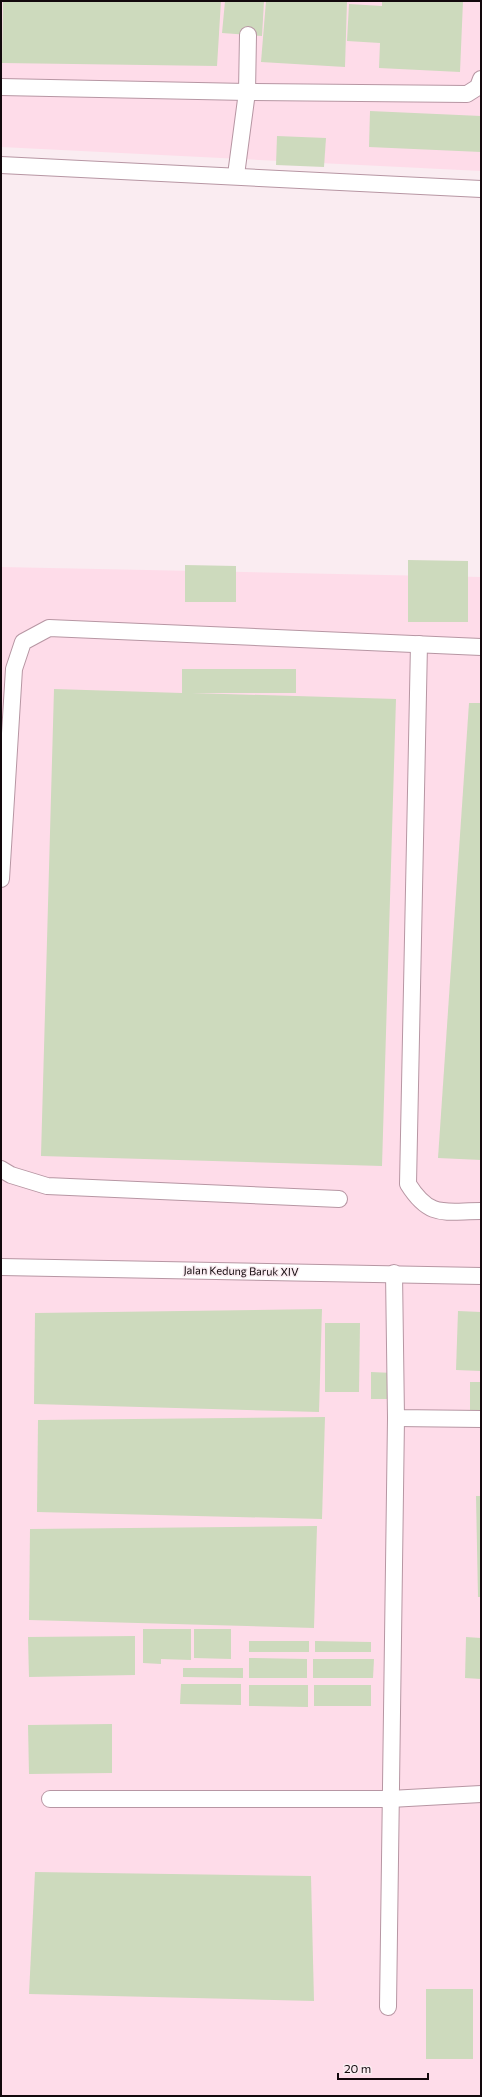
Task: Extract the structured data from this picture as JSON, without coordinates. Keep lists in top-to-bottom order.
{
  "streets": {
    "lane": ["Jalan Kedung Baruk XIV"]
  },
  "scale_bar": "20 m"
}
